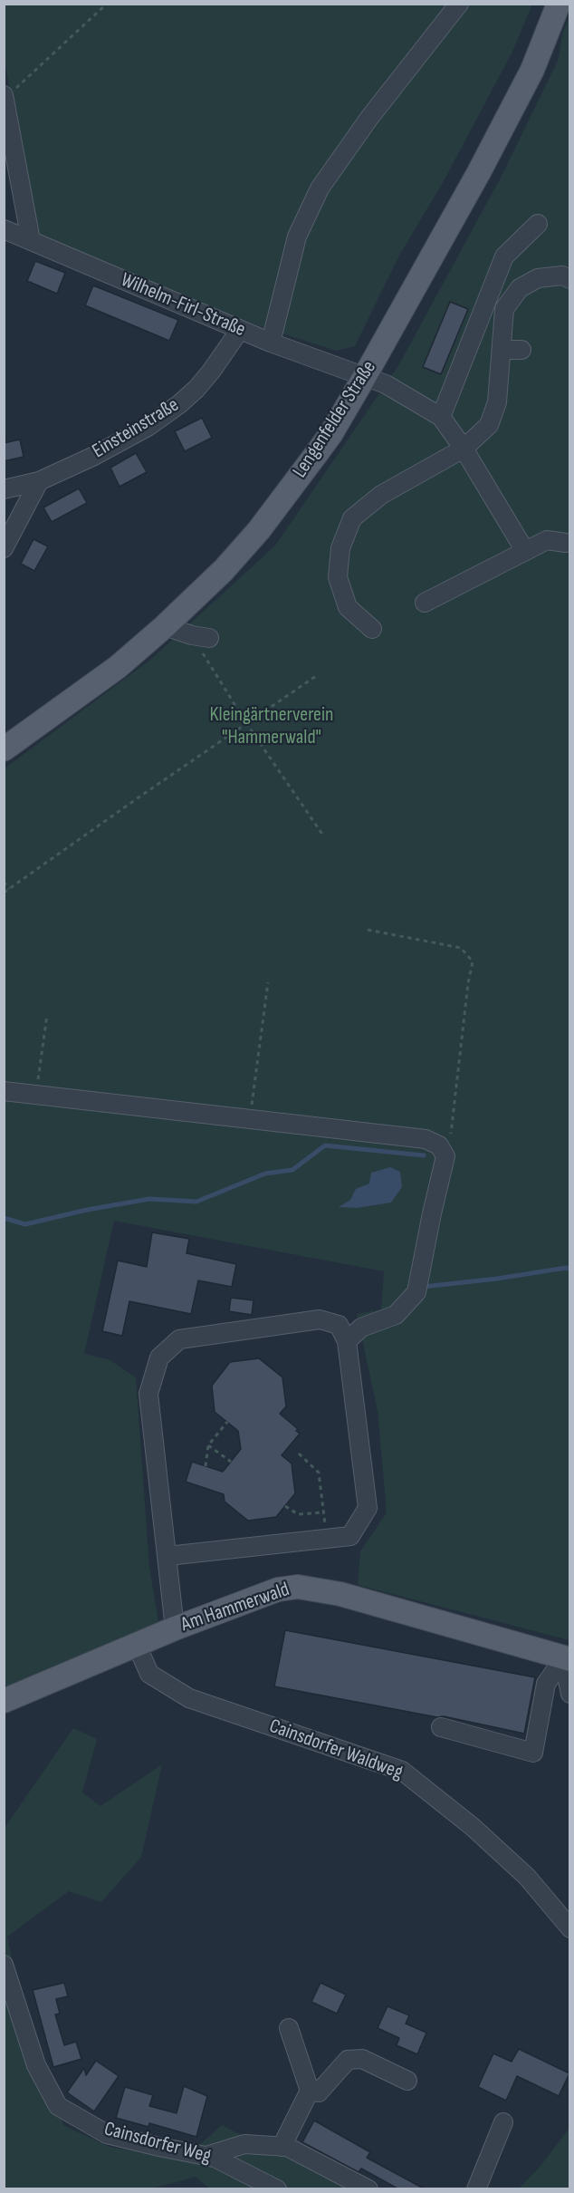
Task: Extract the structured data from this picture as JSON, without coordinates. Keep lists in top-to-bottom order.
{
  "streets": {
    "main road": ["Lengenfelder Straße", "Am Hammerwald"],
    "street": [
      "Wilhelm-Firl-Straße",
      "Einsteinstraße",
      "Cainsdorfer Waldweg",
      "Cainsdorfer Weg"
    ]
  },
  "crossings": [
    ["Wilhelm-Firl-Straße", "Lengenfelder Straße"],
    ["Wilhelm-Firl-Straße", "Einsteinstraße"],
    ["Am Hammerwald", "Cainsdorfer Waldweg"]
  ],
  "parks": ["Kleingärtnerverein \"Hammerwald\""]
}
